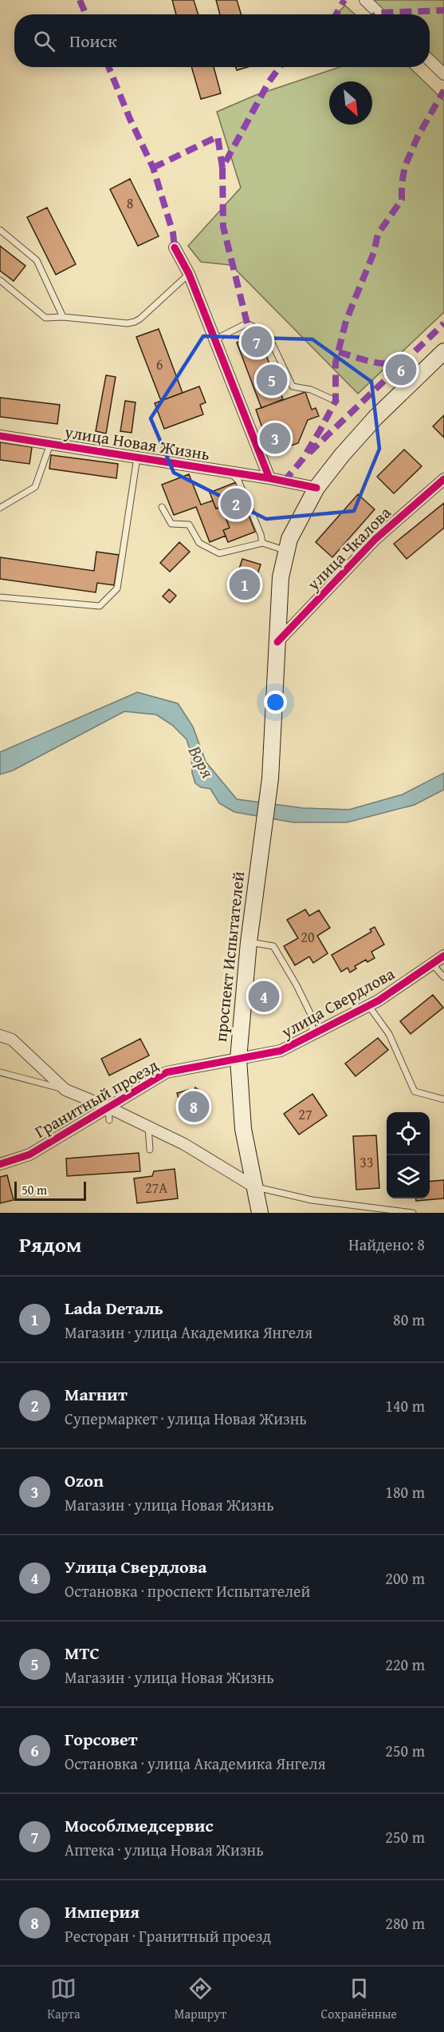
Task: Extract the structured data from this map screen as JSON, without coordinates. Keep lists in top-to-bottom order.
{
  "streets": {
    "main road": ["проспект Испытателей"],
    "street": [
      "улица Новая Жизнь",
      "улица Чкалова",
      "улица Свердлова",
      "Гранитный проезд"
    ]
  },
  "crossings": [
    ["улица Новая Жизнь", "проспект Испытателей"],
    ["улица Чкалова", "проспект Испытателей"],
    ["проспект Испытателей", "улица Свердлова"],
    ["проспект Испытателей", "Гранитный проезд"],
    ["улица Свердлова", "Гранитный проезд"]
  ],
  "water": ["Воря"],
  "house_numbers": [
    "8",
    "6",
    "20",
    "27",
    "33",
    "27А"
  ],
  "scale_bar": "50 m",
  "north": "bottom right",
  "page": {
    "search": "Поиск",
    "pins": [
      "7",
      "6",
      "5",
      "3",
      "2",
      "1",
      "4",
      "8"
    ],
    "scale": "50 m",
    "heading": ["Рядом", "Найдено: 8"],
    "list": [
      {
        "mark": "1",
        "name": "Lada Dеталь",
        "note": "Магазин · улица Академика Янгеля",
        "value": "80 m"
      },
      {
        "mark": "2",
        "name": "Магнит",
        "note": "Супермаркет · улица Новая Жизнь",
        "value": "140 m"
      },
      {
        "mark": "3",
        "name": "Ozon",
        "note": "Магазин · улица Новая Жизнь",
        "value": "180 m"
      },
      {
        "mark": "4",
        "name": "Улица Свердлова",
        "note": "Остановка · проспект Испытателей",
        "value": "200 m"
      },
      {
        "mark": "5",
        "name": "МТС",
        "note": "Магазин · улица Новая Жизнь",
        "value": "220 m"
      },
      {
        "mark": "6",
        "name": "Горсовет",
        "note": "Остановка · улица Академика Янгеля",
        "value": "250 m"
      },
      {
        "mark": "7",
        "name": "Мособлмедсервис",
        "note": "Аптека · улица Новая Жизнь",
        "value": "250 m"
      },
      {
        "mark": "8",
        "name": "Империя",
        "note": "Ресторан · Гранитный проезд",
        "value": "280 m"
      }
    ],
    "nav": ["Карта", "Маршрут", "Сохранённые"]
  }
}
